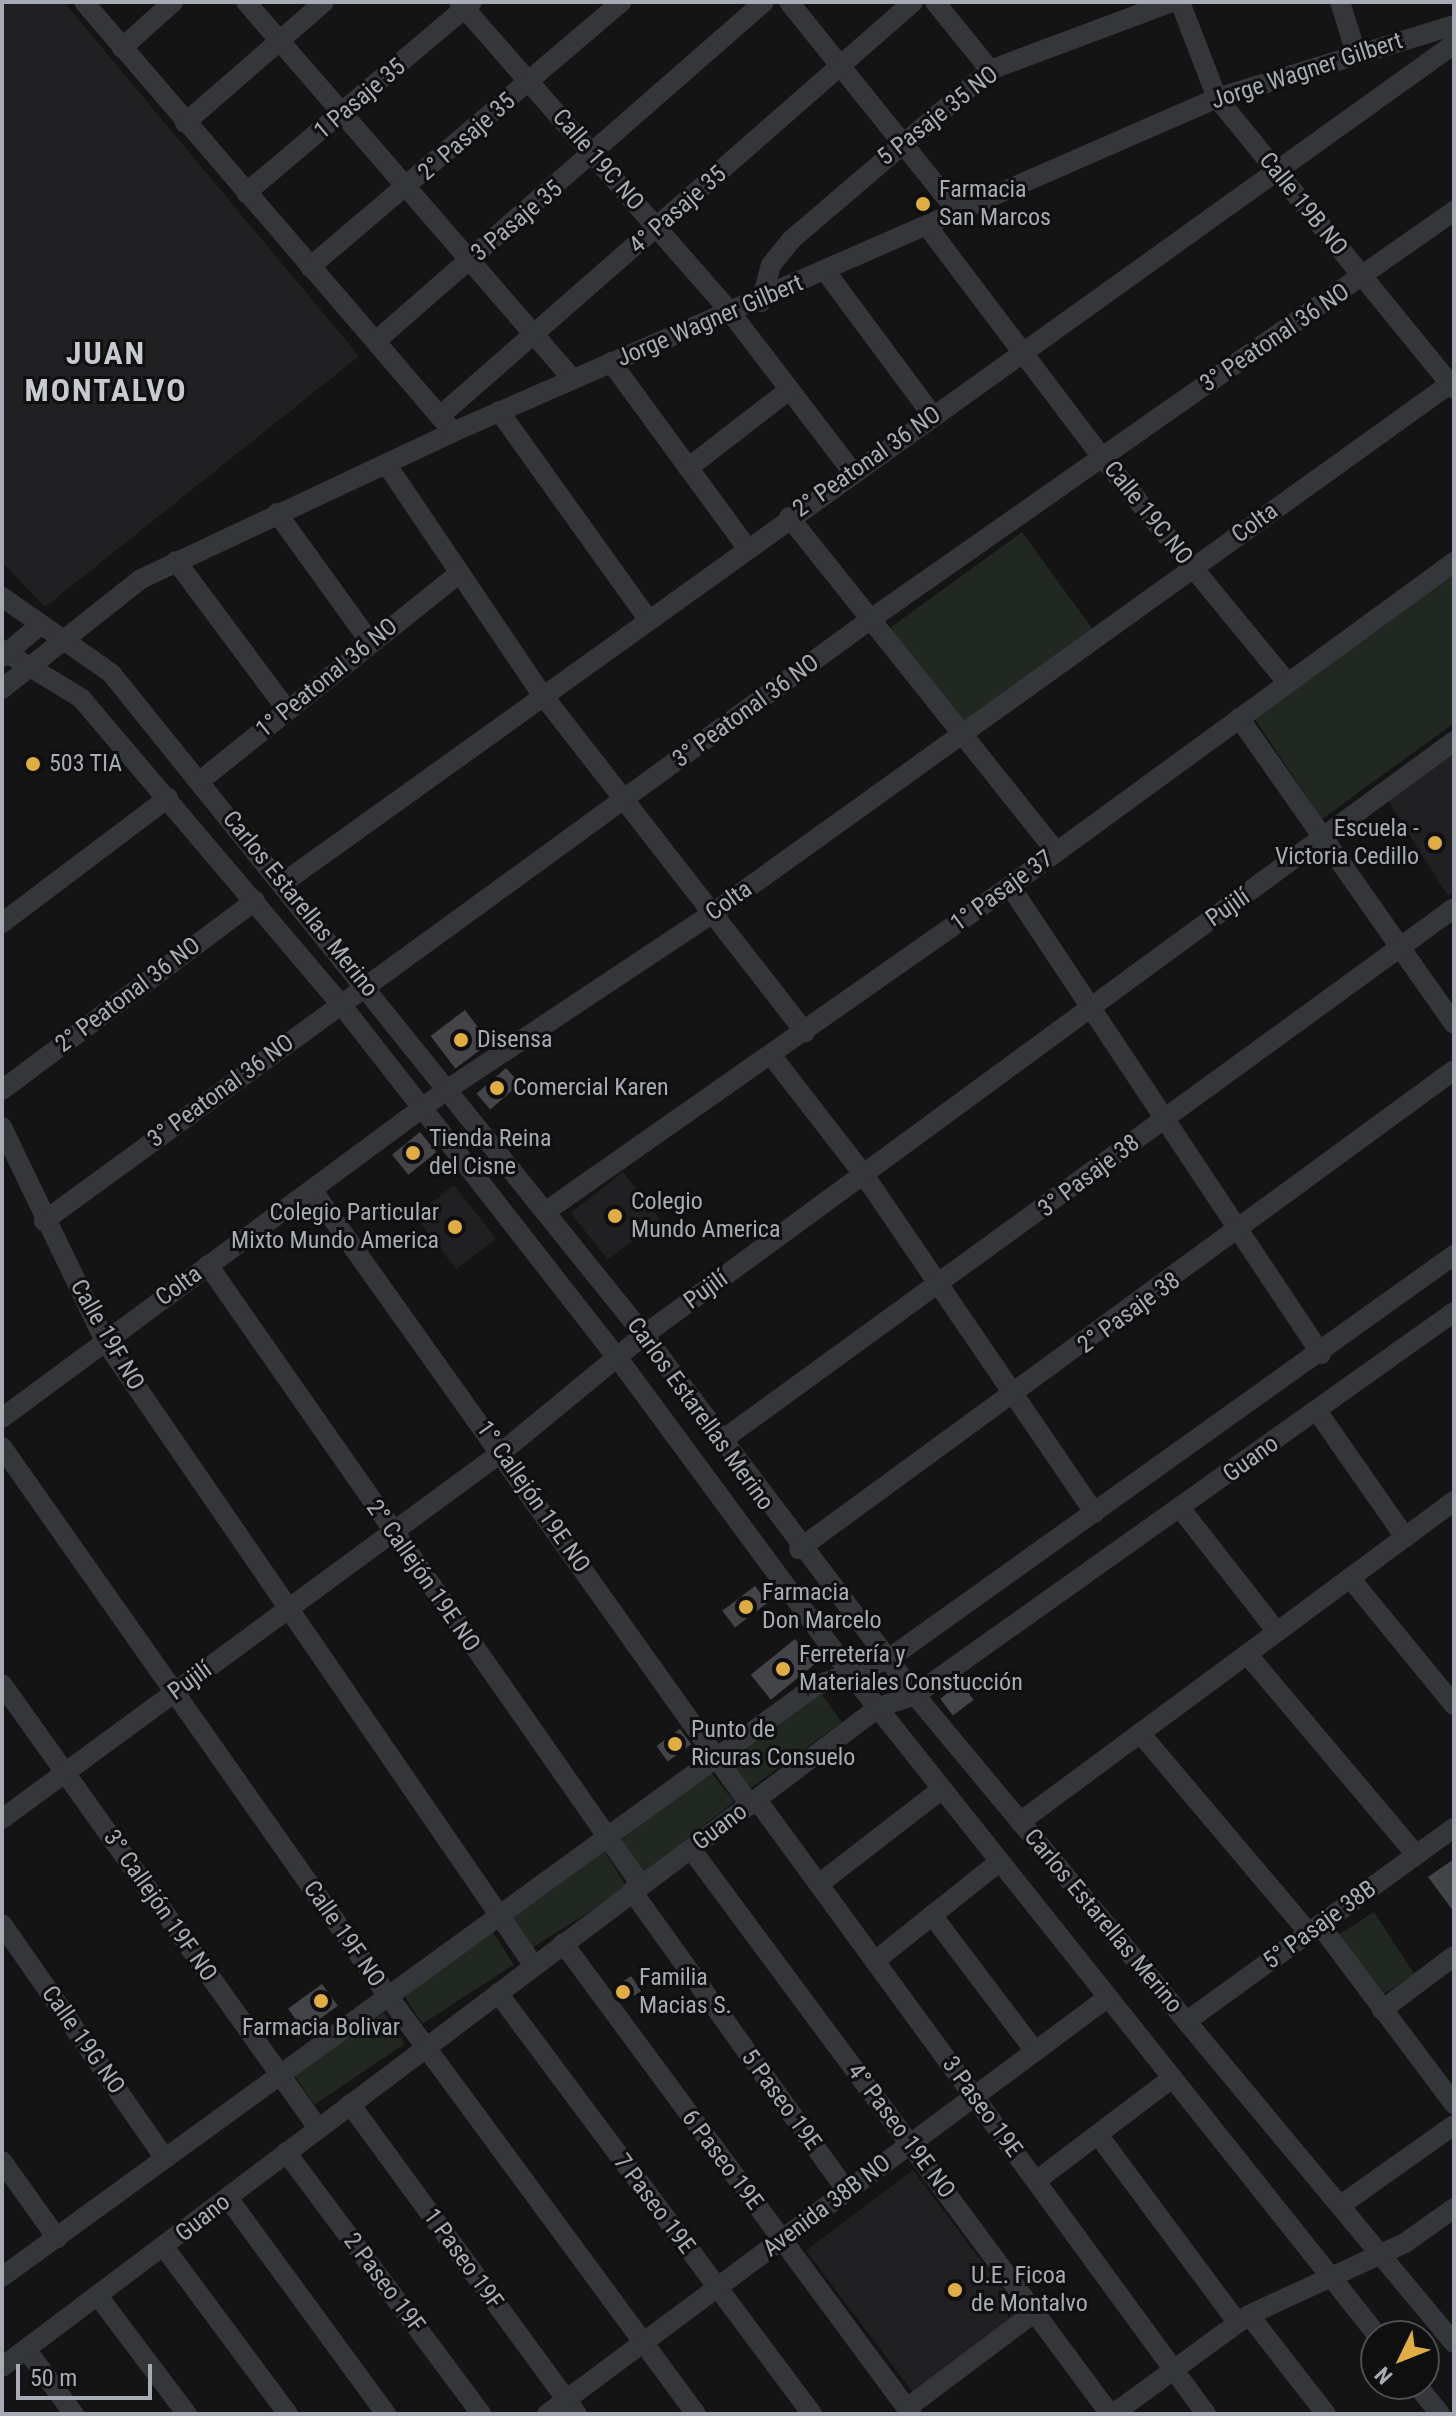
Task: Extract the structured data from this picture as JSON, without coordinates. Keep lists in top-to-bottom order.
{
  "streets": {
    "street": [
      "Jorge Wagner Gilbert",
      "1 Pasaje 35",
      "5 Pasaje 35 NO",
      "2° Pasaje 35",
      "Calle 19C NO",
      "Calle 19B NO",
      "4° Pasaje 35",
      "3 Pasaje 35",
      "3° Peatonal 36 NO",
      "2° Peatonal 36 NO",
      "Colta",
      "1° Peatonal 36 NO",
      "1° Pasaje 37",
      "Carlos Estarellas Merino",
      "Pujilí",
      "3° Pasaje 38",
      "2° Pasaje 38",
      "Calle 19F NO",
      "Guano",
      "1° Callejón 19E NO",
      "2° Callejón 19E NO",
      "3° Callejón 19F NO",
      "5° Pasaje 38B",
      "Calle 19G NO",
      "5 Paseo 19E",
      "3 Paseo 19E",
      "4° Paseo 19E NO",
      "6 Paseo 19E",
      "7 Paseo 19E",
      "Avenida 38B NO",
      "1 Paseo 19F",
      "2 Paseo 19F"
    ]
  },
  "crossings": [
    ["Jorge Wagner Gilbert", "5 Pasaje 35 NO"],
    ["Jorge Wagner Gilbert", "Calle 19C NO"],
    ["Jorge Wagner Gilbert", "Calle 19B NO"],
    ["Jorge Wagner Gilbert", "4° Pasaje 35"],
    ["Jorge Wagner Gilbert", "Carlos Estarellas Merino"],
    ["1 Pasaje 35", "Calle 19C NO"],
    ["2° Pasaje 35", "Calle 19C NO"],
    ["Calle 19C NO", "4° Pasaje 35"],
    ["Calle 19C NO", "3 Pasaje 35"],
    ["Calle 19C NO", "3° Peatonal 36 NO"],
    ["Calle 19C NO", "2° Peatonal 36 NO"],
    ["Calle 19C NO", "Colta"],
    ["Calle 19C NO", "1° Pasaje 37"],
    ["Calle 19B NO", "3° Peatonal 36 NO"],
    ["Calle 19B NO", "2° Peatonal 36 NO"],
    ["Calle 19B NO", "Colta"],
    ["3° Peatonal 36 NO", "Carlos Estarellas Merino"],
    ["3° Peatonal 36 NO", "Calle 19F NO"],
    ["2° Peatonal 36 NO", "Carlos Estarellas Merino"],
    ["Colta", "Carlos Estarellas Merino"],
    ["Colta", "Calle 19F NO"],
    ["Colta", "1° Callejón 19E NO"],
    ["Colta", "2° Callejón 19E NO"],
    ["1° Peatonal 36 NO", "Carlos Estarellas Merino"],
    ["1° Pasaje 37", "Carlos Estarellas Merino"],
    ["Carlos Estarellas Merino", "Pujilí"],
    ["Carlos Estarellas Merino", "3° Pasaje 38"],
    ["Carlos Estarellas Merino", "2° Pasaje 38"],
    ["Carlos Estarellas Merino", "Guano"],
    ["Carlos Estarellas Merino", "5° Pasaje 38B"],
    ["Carlos Estarellas Merino", "Avenida 38B NO"],
    ["Pujilí", "Calle 19F NO"],
    ["Pujilí", "1° Callejón 19E NO"],
    ["Pujilí", "2° Callejón 19E NO"],
    ["Pujilí", "3° Callejón 19F NO"],
    ["Calle 19F NO", "Guano"],
    ["Calle 19F NO", "Avenida 38B NO"],
    ["Guano", "1° Callejón 19E NO"],
    ["Guano", "2° Callejón 19E NO"],
    ["Guano", "3° Callejón 19F NO"],
    ["Guano", "Calle 19G NO"],
    ["Guano", "5 Paseo 19E"],
    ["Guano", "3 Paseo 19E"],
    ["Guano", "4° Paseo 19E NO"],
    ["Guano", "6 Paseo 19E"],
    ["Guano", "7 Paseo 19E"],
    ["Guano", "1 Paseo 19F"],
    ["Guano", "2 Paseo 19F"],
    ["1° Callejón 19E NO", "3 Paseo 19E"],
    ["2° Callejón 19E NO", "5 Paseo 19E"],
    ["5 Paseo 19E", "Avenida 38B NO"],
    ["3 Paseo 19E", "Avenida 38B NO"],
    ["4° Paseo 19E NO", "Avenida 38B NO"],
    ["6 Paseo 19E", "Avenida 38B NO"],
    ["7 Paseo 19E", "Avenida 38B NO"],
    ["Avenida 38B NO", "1 Paseo 19F"]
  ],
  "districts": ["JUAN MONTALVO"],
  "places": [
    "Farmacia San Marcos",
    "503 TIA",
    "Escuela - Victoria Cedillo",
    "Disensa",
    "Comercial Karen",
    "Tienda Reina del Cisne",
    "Colegio Mundo America",
    "Colegio Particular Mixto Mundo America",
    "Farmacia Don Marcelo",
    "Ferretería y Materiales Constucción",
    "Punto de Ricuras Consuelo",
    "Familia Macias S.",
    "Farmacia Bolivar",
    "U.E. Ficoa de Montalvo"
  ],
  "scale_bar": "50 m",
  "north": "bottom left"
}
